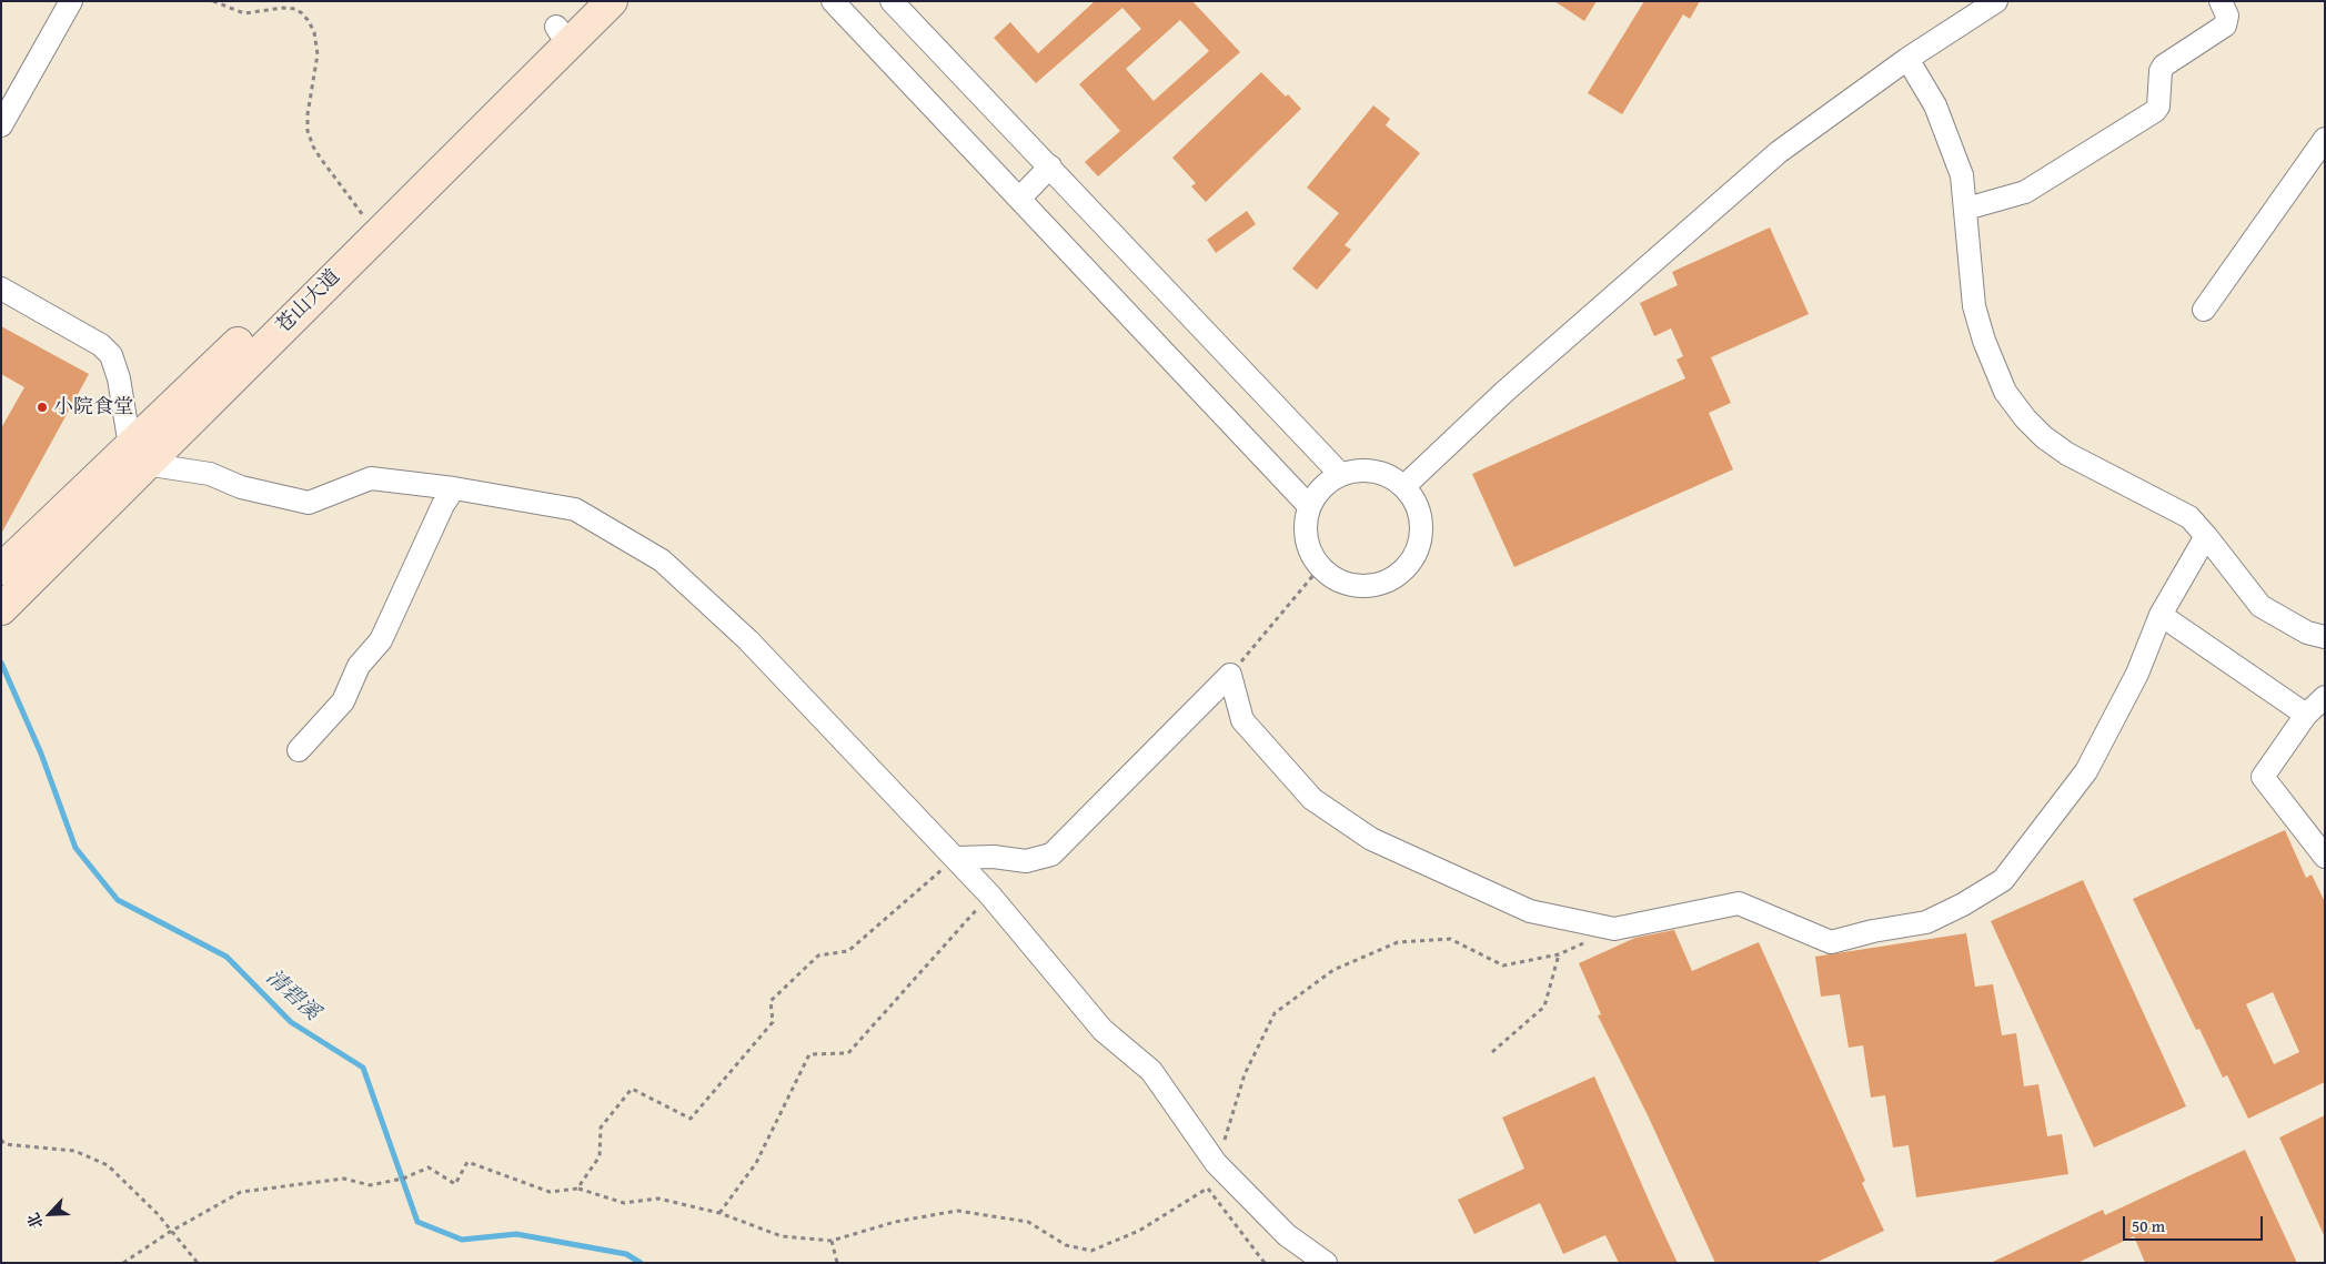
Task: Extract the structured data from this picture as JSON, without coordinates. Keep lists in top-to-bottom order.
{
  "streets": {
    "main road": ["苍山大道"]
  },
  "water": ["清碧溪"],
  "places": ["小院食堂"],
  "scale_bar": "50 m",
  "north": "bottom left"
}
